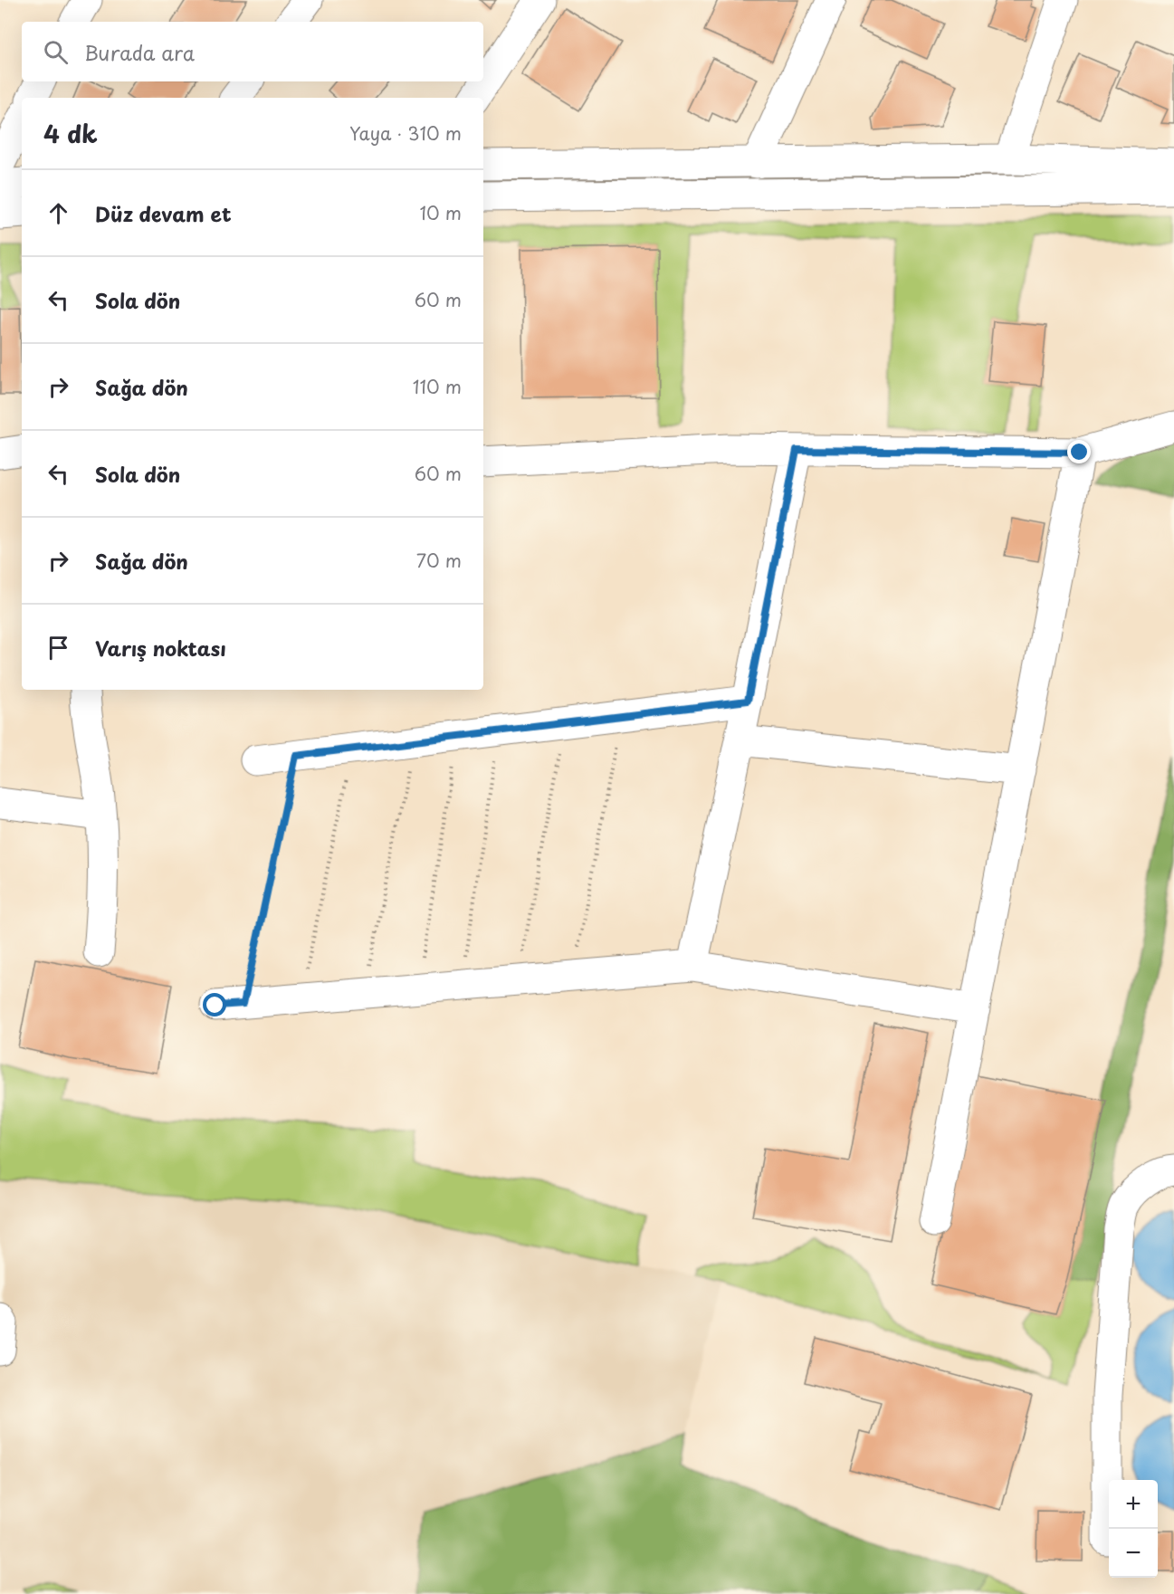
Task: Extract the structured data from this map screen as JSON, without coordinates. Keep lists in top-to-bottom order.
{
  "page": {
    "search": "Burada ara",
    "heading": ["4 dk", "Yaya · 310 m"],
    "list": [
      ["Düz devam et", "10 m"],
      ["Sola dön", "60 m"],
      ["Sağa dön", "110 m"],
      ["Sola dön", "60 m"],
      ["Sağa dön", "70 m"],
      "Varış noktası"
    ],
    "map_buttons": ["+", "−"]
  }
}
